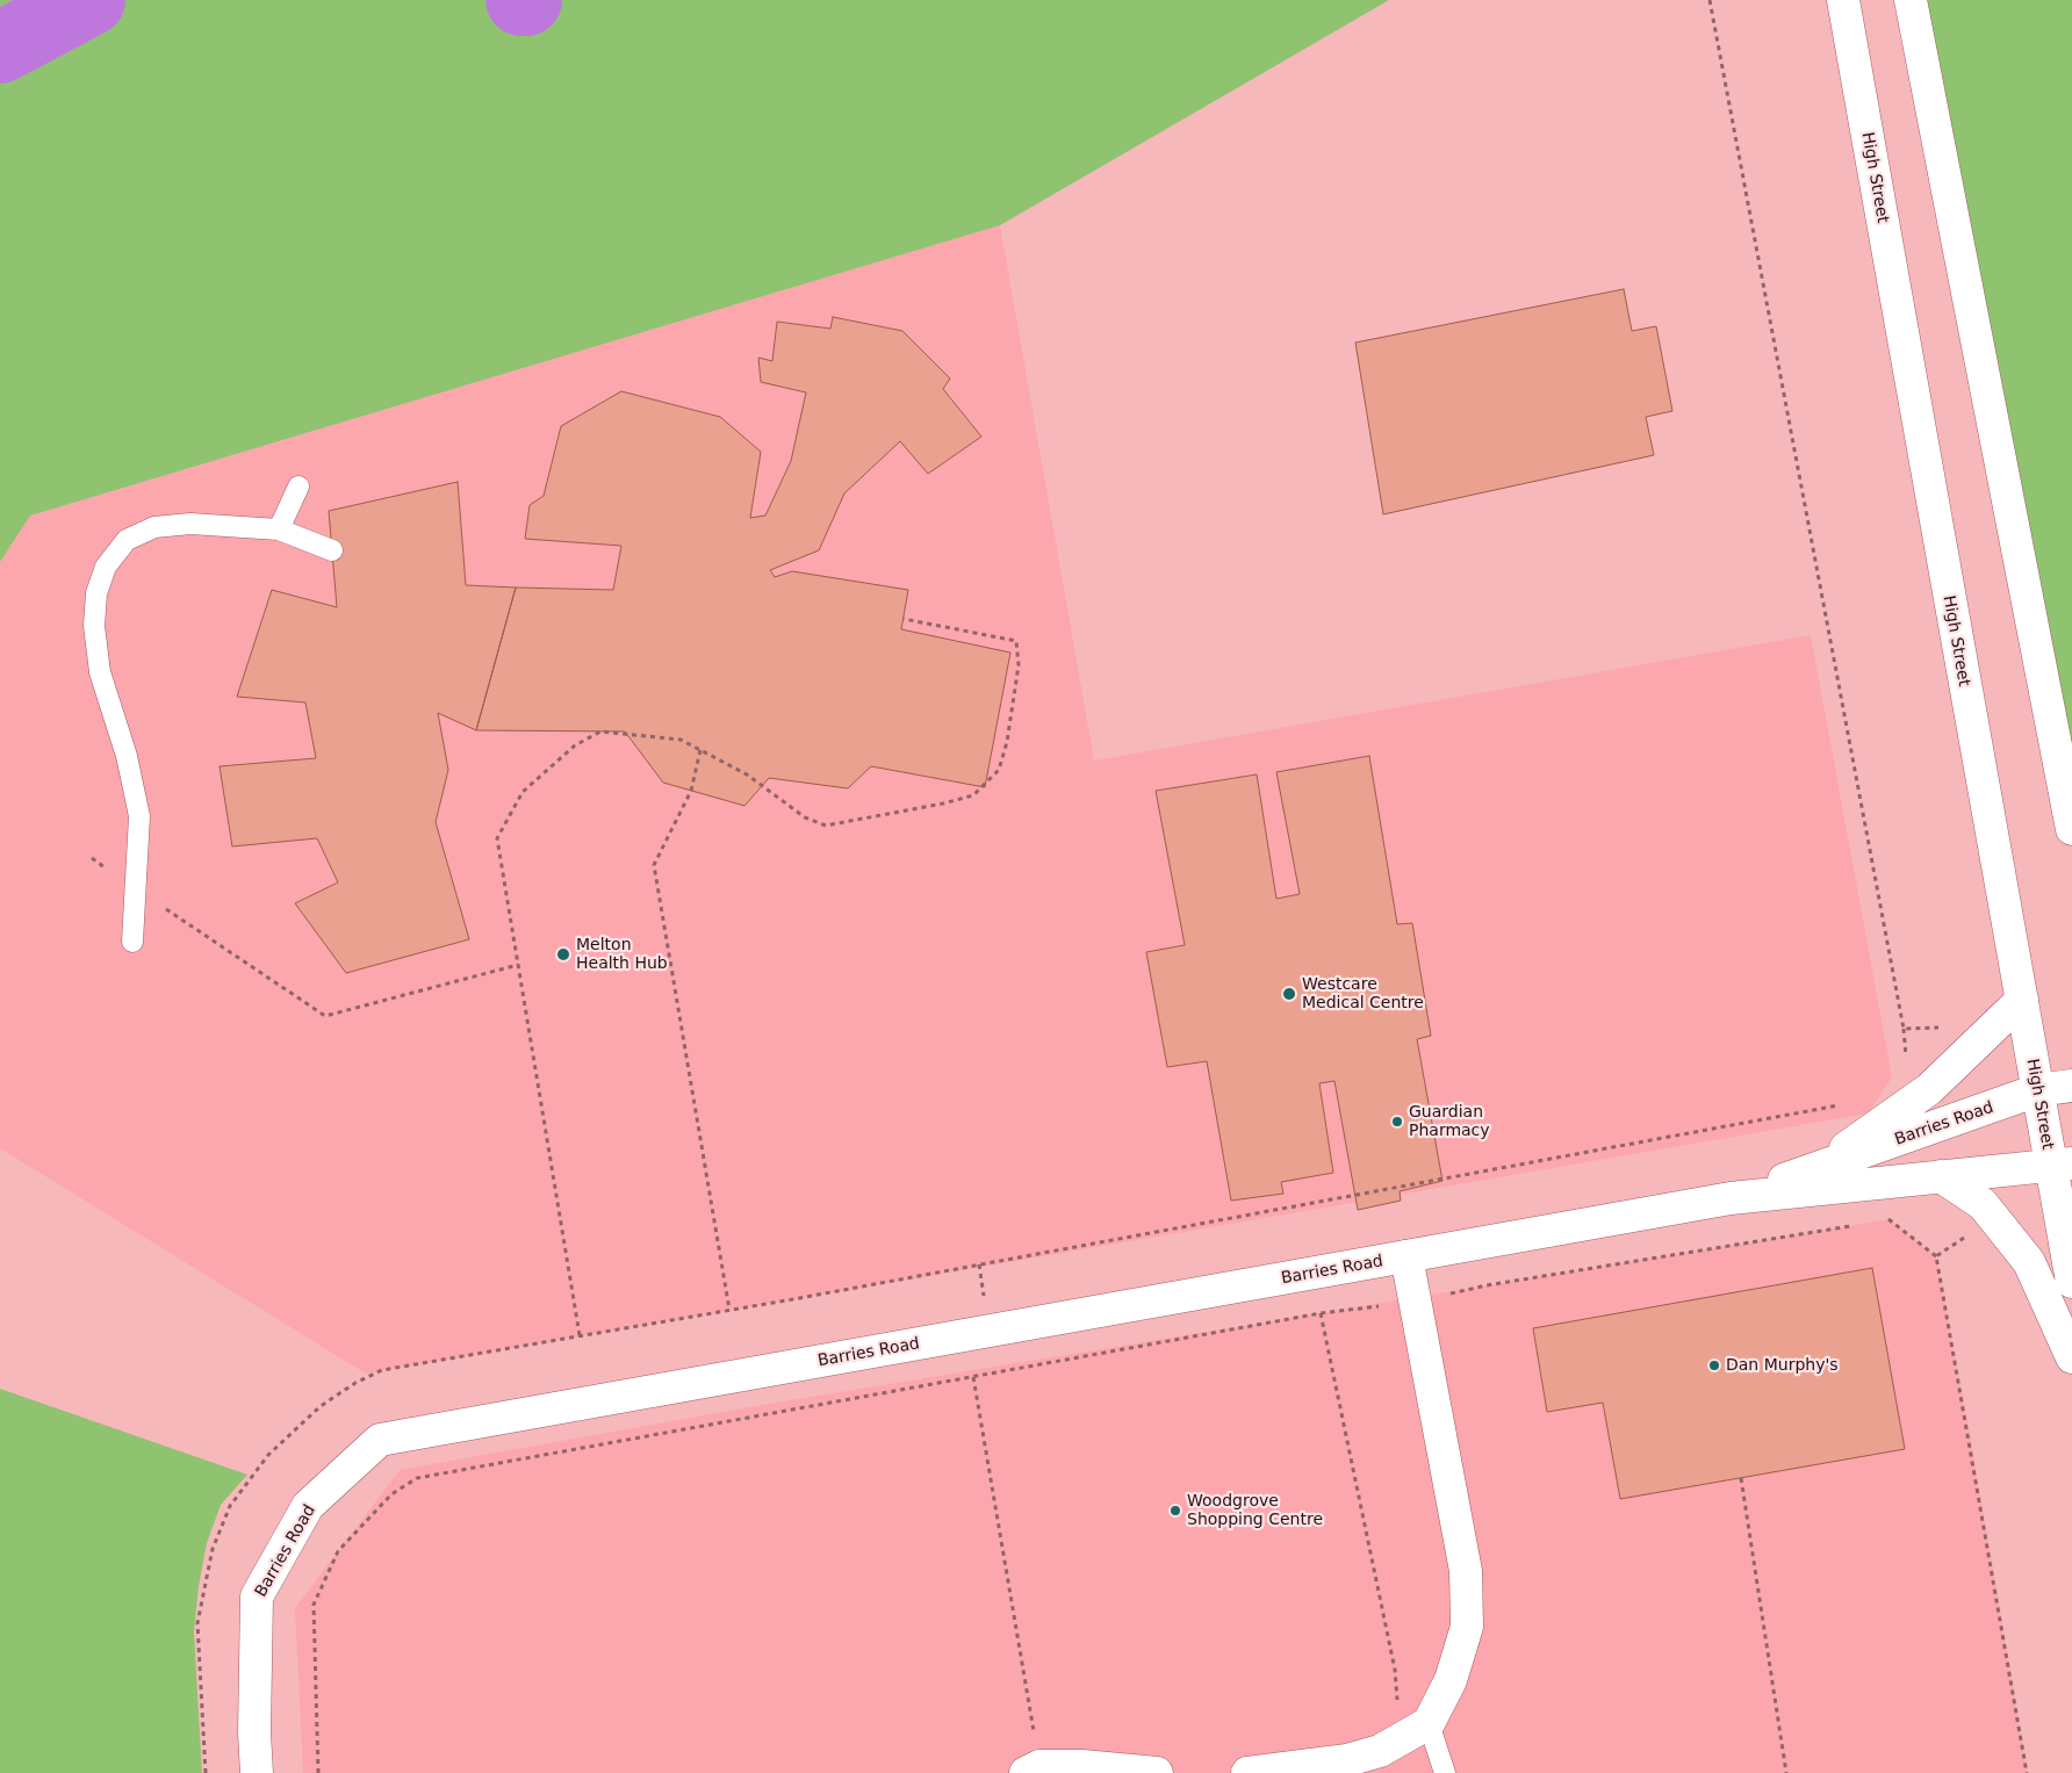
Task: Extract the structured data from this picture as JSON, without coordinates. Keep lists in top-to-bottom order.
{
  "streets": {
    "street": ["High Street", "Barries Road"]
  },
  "crossings": [
    ["High Street", "Barries Road"]
  ],
  "places": [
    "Melton Health Hub",
    "Westcare Medical Centre",
    "Guardian Pharmacy",
    "Dan Murphy's",
    "Woodgrove Shopping Centre"
  ]
}
